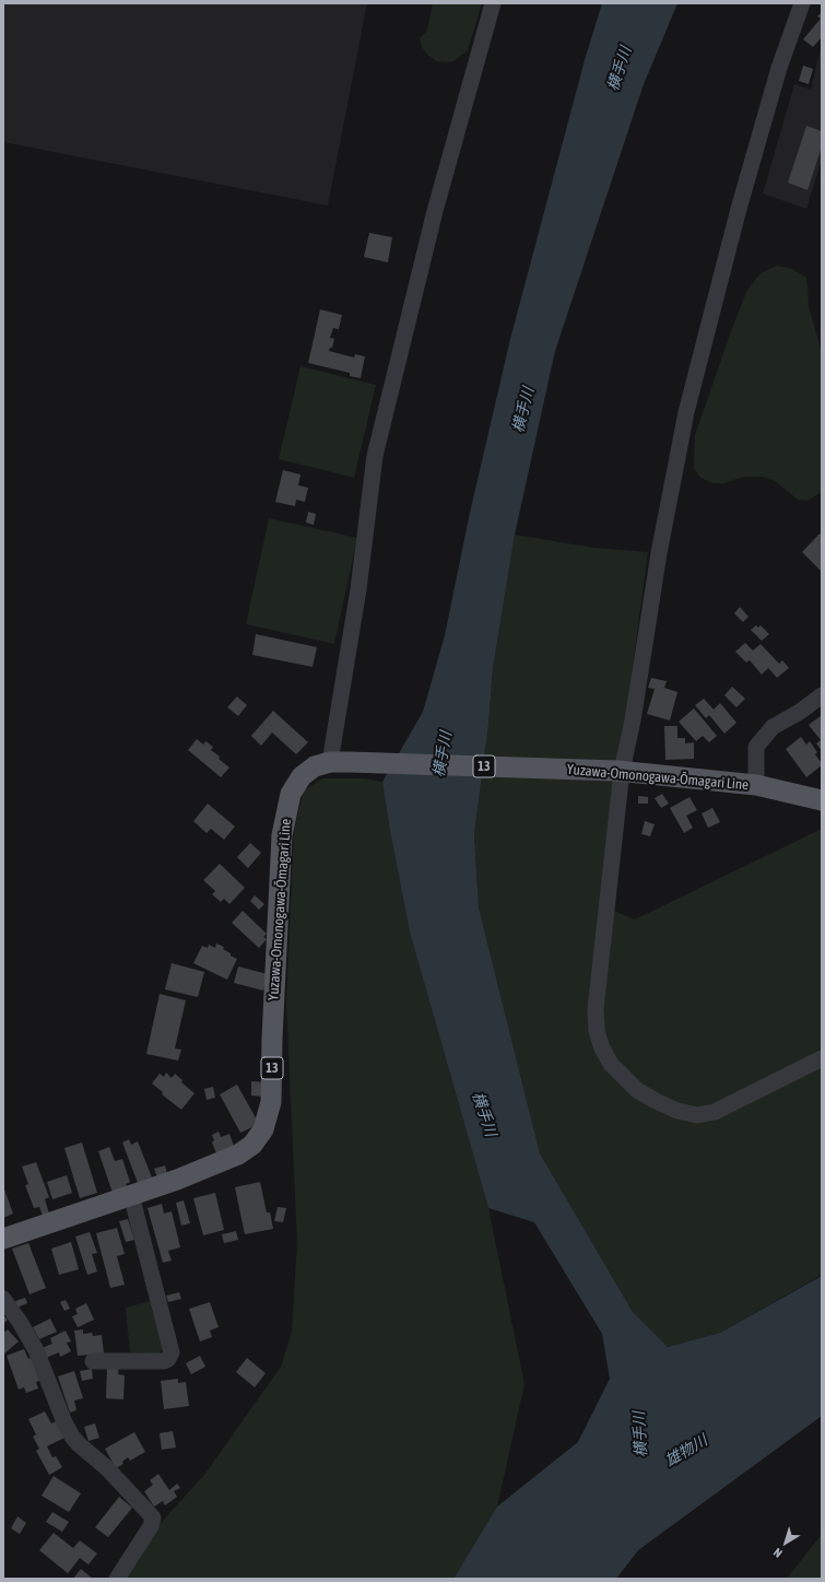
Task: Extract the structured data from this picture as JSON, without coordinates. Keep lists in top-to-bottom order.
{
  "streets": {
    "main road": ["13", "Yuzawa-Omonogawa-Ōmagari Line"]
  },
  "water": ["横手川", "雄物川"],
  "north": "bottom left"
}
